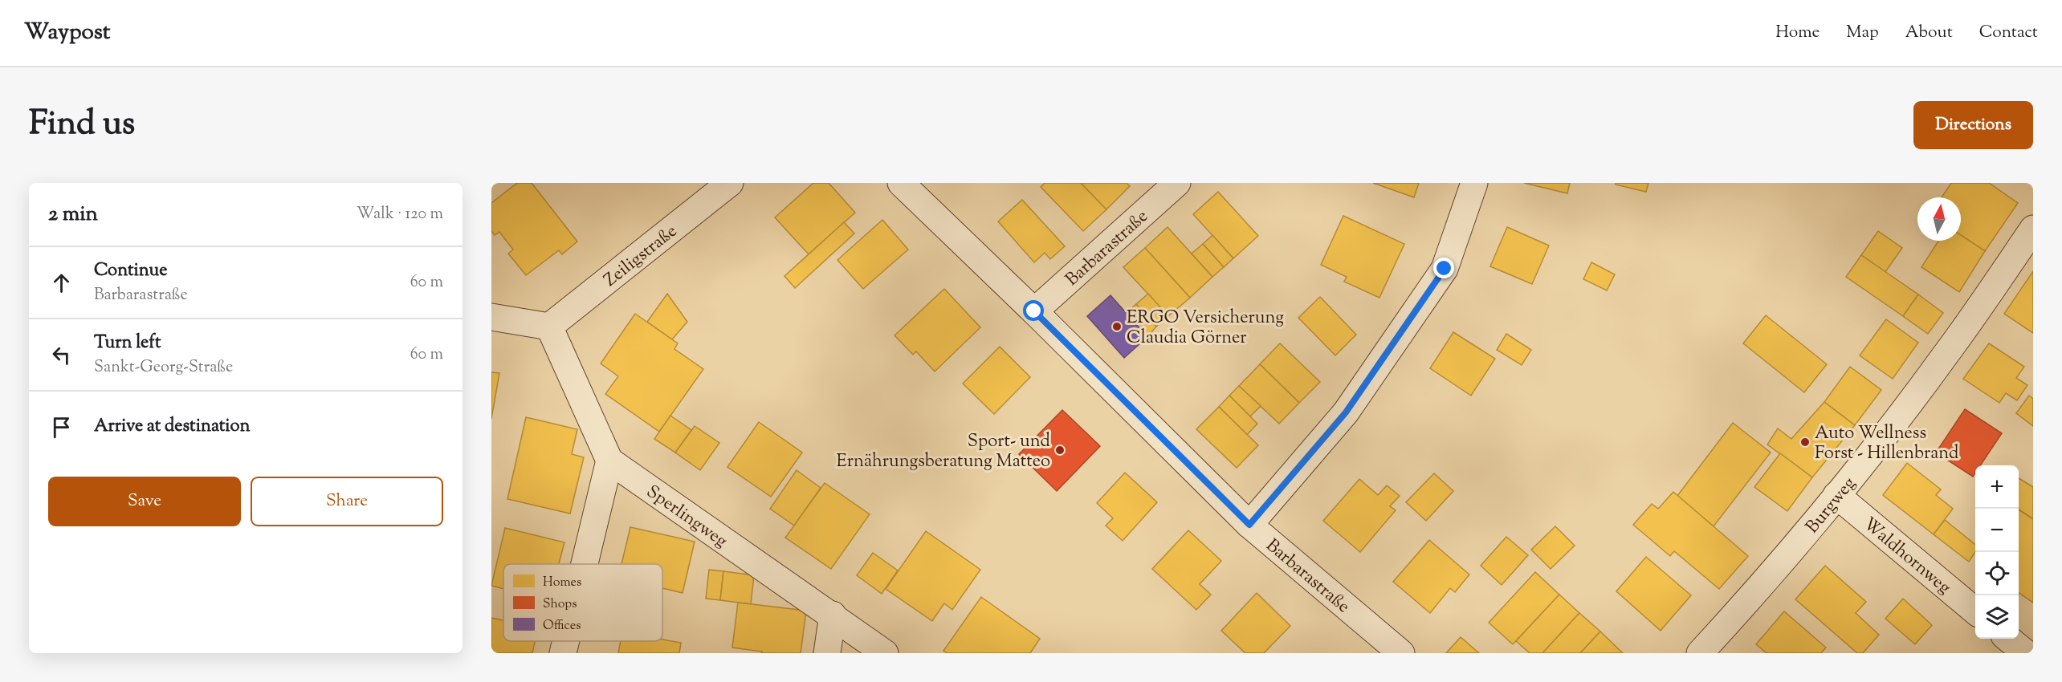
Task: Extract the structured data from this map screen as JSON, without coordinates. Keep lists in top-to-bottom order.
{
  "streets": {
    "street": [
      "Barbarastraße",
      "Zeiligstraße",
      "Burgweg",
      "Sperlingweg",
      "Waldhornweg"
    ]
  },
  "crossings": [
    ["Burgweg", "Waldhornweg"]
  ],
  "places": ["ERGO Versicherung Claudia Görner", "Auto Wellness Forst - Hillenbrand", "Sport- und Ernährungsberatung Matteo"],
  "legend": ["Homes", "Shops", "Offices"],
  "north": "top",
  "page": {
    "header": "Waypost",
    "nav": [
      "Home",
      "Map",
      "About",
      "Contact"
    ],
    "title": "Find us",
    "buttons": [
      "Directions",
      ["Save", "Share"]
    ],
    "heading": ["2 min", "Walk · 120 m"],
    "list": [
      ["Continue", "Barbarastraße", "60 m"],
      ["Turn left", "Sankt-Georg-Straße", "60 m"],
      "Arrive at destination"
    ],
    "map_buttons": ["+", "−"]
  }
}
